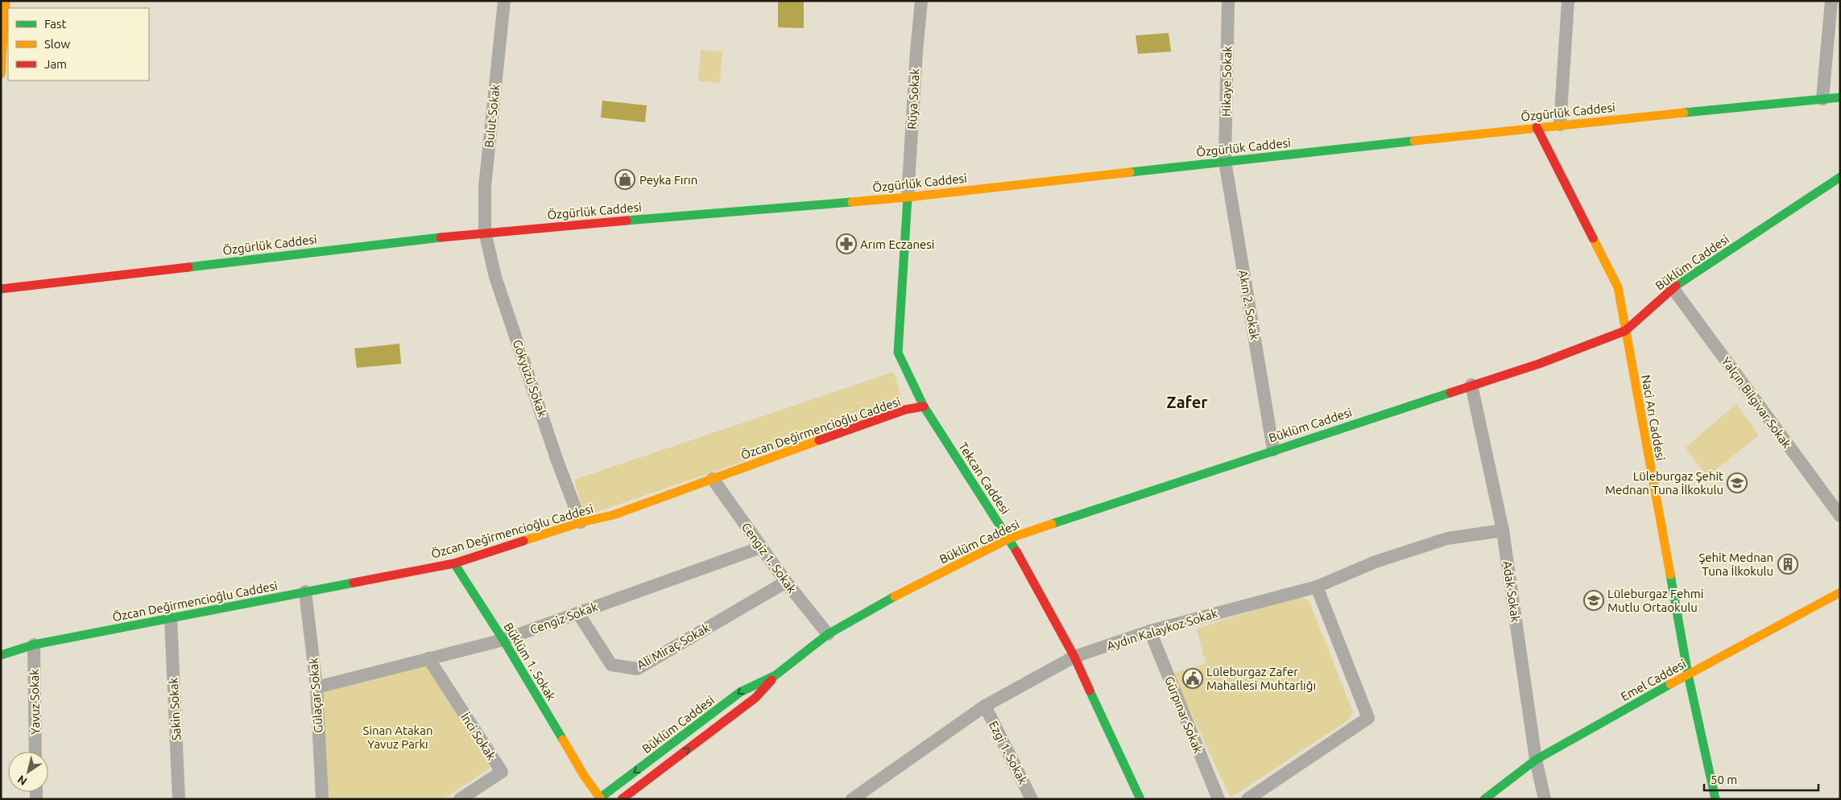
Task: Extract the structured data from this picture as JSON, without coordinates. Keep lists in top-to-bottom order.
{
  "streets": {
    "street": [
      "Hikaye Sokak",
      "Rüya Sokak",
      "Özgürlük Caddesi",
      "Bulut Sokak",
      "Büklüm Caddesi",
      "Akın 2. Sokak",
      "Gökyüzü Sokak",
      "Yalçın Bilgivar Sokak",
      "Naci Arı Caddesi",
      "Özcan Değirmencioğlu Caddesi",
      "Tekcan Caddesi",
      "Cengiz 1. Sokak",
      "Adak Sokak",
      "Cengiz Sokak",
      "Aydın Kalaykoz Sokak",
      "Ali Miraç Sokak",
      "Büklüm 1. Sokak",
      "Emel Caddesi",
      "Gülaçar Sokak",
      "Yavuz Sokak",
      "Sakin Sokak",
      "Gürpınar Sokak",
      "İnci Sokak",
      "Ezgi 1. Sokak"
    ]
  },
  "crossings": [
    ["Hikaye Sokak", "Özgürlük Caddesi"],
    ["Hikaye Sokak", "Akın 2. Sokak"],
    ["Rüya Sokak", "Özgürlük Caddesi"],
    ["Rüya Sokak", "Tekcan Caddesi"],
    ["Özgürlük Caddesi", "Bulut Sokak"],
    ["Özgürlük Caddesi", "Akın 2. Sokak"],
    ["Özgürlük Caddesi", "Gökyüzü Sokak"],
    ["Özgürlük Caddesi", "Naci Arı Caddesi"],
    ["Özgürlük Caddesi", "Tekcan Caddesi"],
    ["Bulut Sokak", "Gökyüzü Sokak"],
    ["Büklüm Caddesi", "Akın 2. Sokak"],
    ["Büklüm Caddesi", "Yalçın Bilgivar Sokak"],
    ["Büklüm Caddesi", "Naci Arı Caddesi"],
    ["Büklüm Caddesi", "Tekcan Caddesi"],
    ["Büklüm Caddesi", "Cengiz 1. Sokak"],
    ["Büklüm Caddesi", "Adak Sokak"],
    ["Büklüm Caddesi", "Büklüm 1. Sokak"],
    ["Gökyüzü Sokak", "Özcan Değirmencioğlu Caddesi"],
    ["Naci Arı Caddesi", "Emel Caddesi"],
    ["Özcan Değirmencioğlu Caddesi", "Tekcan Caddesi"],
    ["Özcan Değirmencioğlu Caddesi", "Cengiz 1. Sokak"],
    ["Özcan Değirmencioğlu Caddesi", "Büklüm 1. Sokak"],
    ["Özcan Değirmencioğlu Caddesi", "Gülaçar Sokak"],
    ["Özcan Değirmencioğlu Caddesi", "Yavuz Sokak"],
    ["Özcan Değirmencioğlu Caddesi", "Sakin Sokak"],
    ["Tekcan Caddesi", "Aydın Kalaykoz Sokak"],
    ["Cengiz 1. Sokak", "Cengiz Sokak"],
    ["Cengiz 1. Sokak", "Ali Miraç Sokak"],
    ["Adak Sokak", "Aydın Kalaykoz Sokak"],
    ["Adak Sokak", "Emel Caddesi"],
    ["Cengiz Sokak", "Ali Miraç Sokak"],
    ["Cengiz Sokak", "Büklüm 1. Sokak"],
    ["Cengiz Sokak", "Gülaçar Sokak"],
    ["Cengiz Sokak", "İnci Sokak"],
    ["Aydın Kalaykoz Sokak", "Gürpınar Sokak"],
    ["Aydın Kalaykoz Sokak", "Ezgi 1. Sokak"]
  ],
  "districts": ["Zafer"],
  "parks": ["Sinan Atakan Yavuz Parkı"],
  "places": {
    "shop": ["Peyka Fırın"],
    "pharmacy": ["Arım Eczanesi"],
    "school or university": ["Lüleburgaz Şehit Mednan Tuna İlkokulu", "Lüleburgaz Fehmi Mutlu Ortaokulu"],
    "building": ["Şehit Mednan Tuna İlkokulu"],
    "public building": ["Lüleburgaz Zafer Mahallesi Muhtarlığı"]
  },
  "legend": ["Fast", "Slow", "Jam"],
  "scale_bar": "50 m",
  "north": "bottom left"
}
